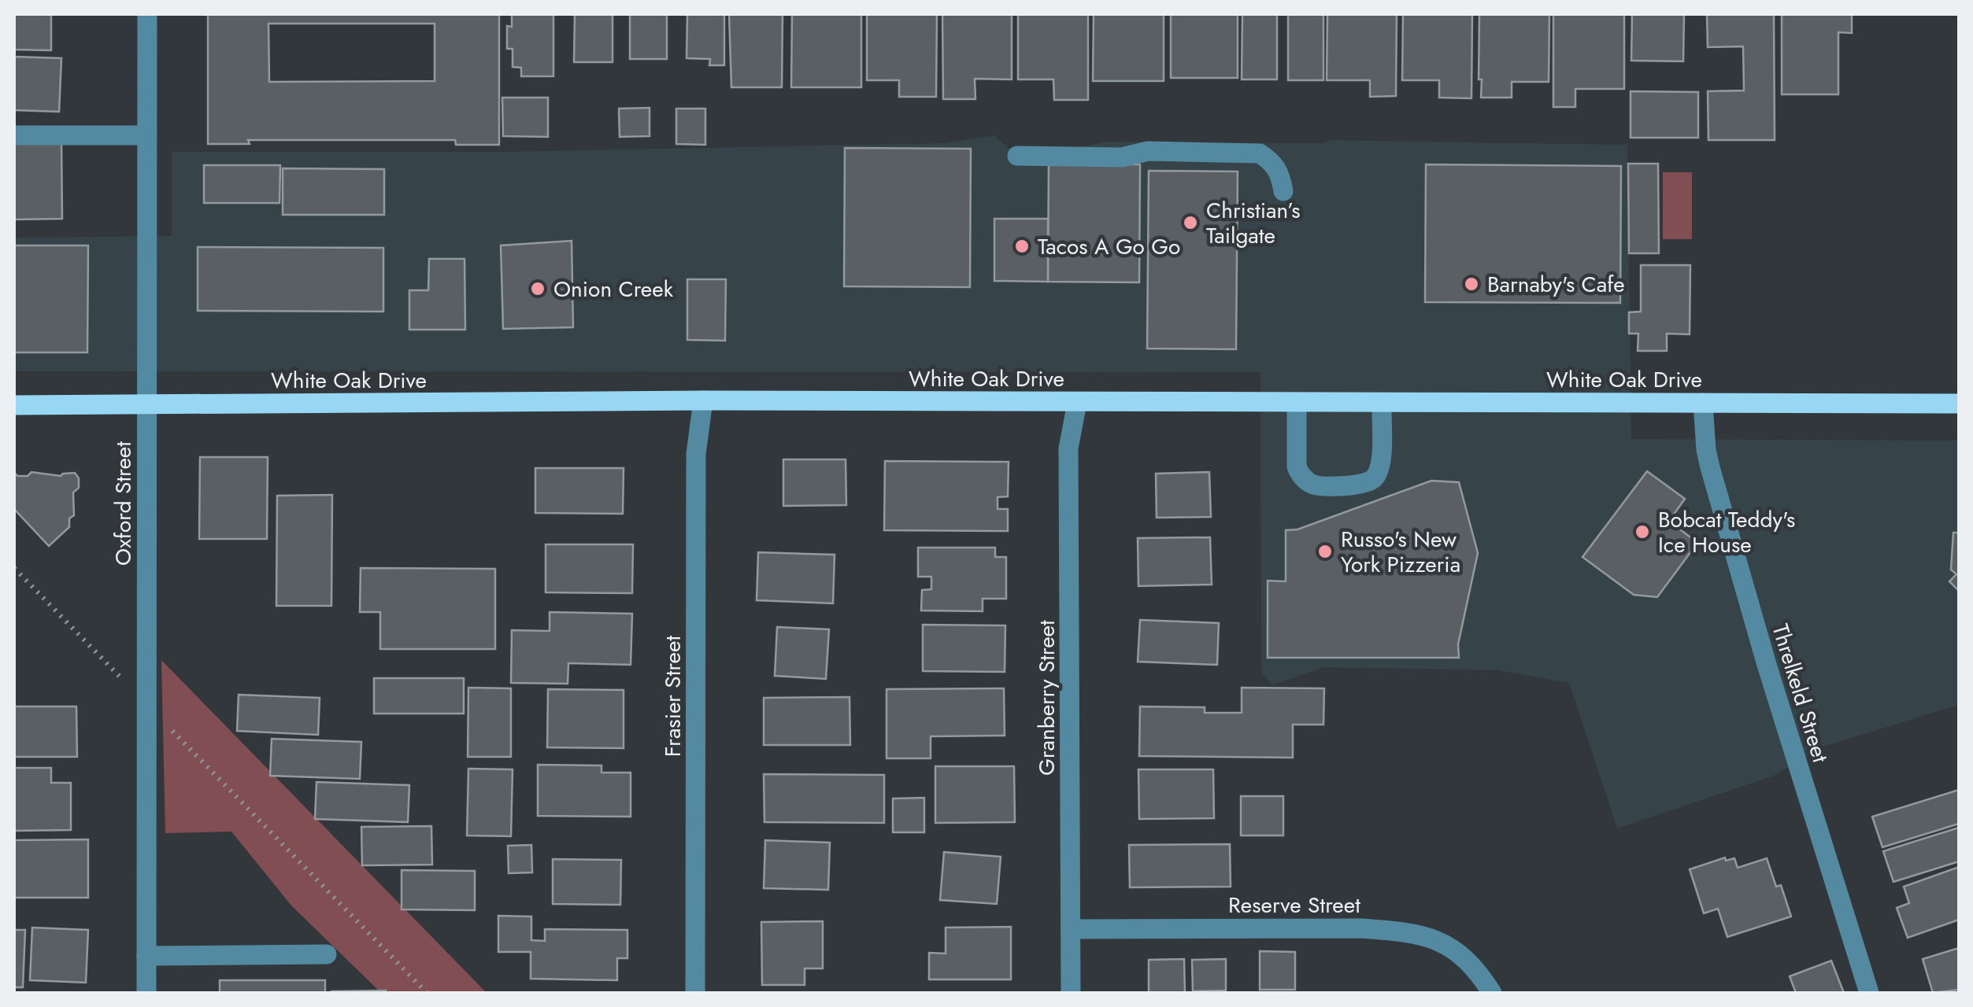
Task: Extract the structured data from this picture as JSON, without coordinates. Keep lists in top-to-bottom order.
{
  "streets": {
    "main road": ["White Oak Drive"],
    "street": [
      "Oxford Street",
      "Threlkeld Street",
      "Frasier Street",
      "Granberry Street",
      "Reserve Street"
    ]
  },
  "crossings": [
    ["White Oak Drive", "Oxford Street"],
    ["White Oak Drive", "Threlkeld Street"],
    ["White Oak Drive", "Frasier Street"],
    ["White Oak Drive", "Granberry Street"],
    ["Granberry Street", "Reserve Street"]
  ],
  "places": [
    "Christian’s Tailgate",
    "Tacos A Go Go",
    "Barnaby's Cafe",
    "Onion Creek",
    "Bobcat Teddy's Ice House",
    "Russo's New York Pizzeria"
  ]
}
